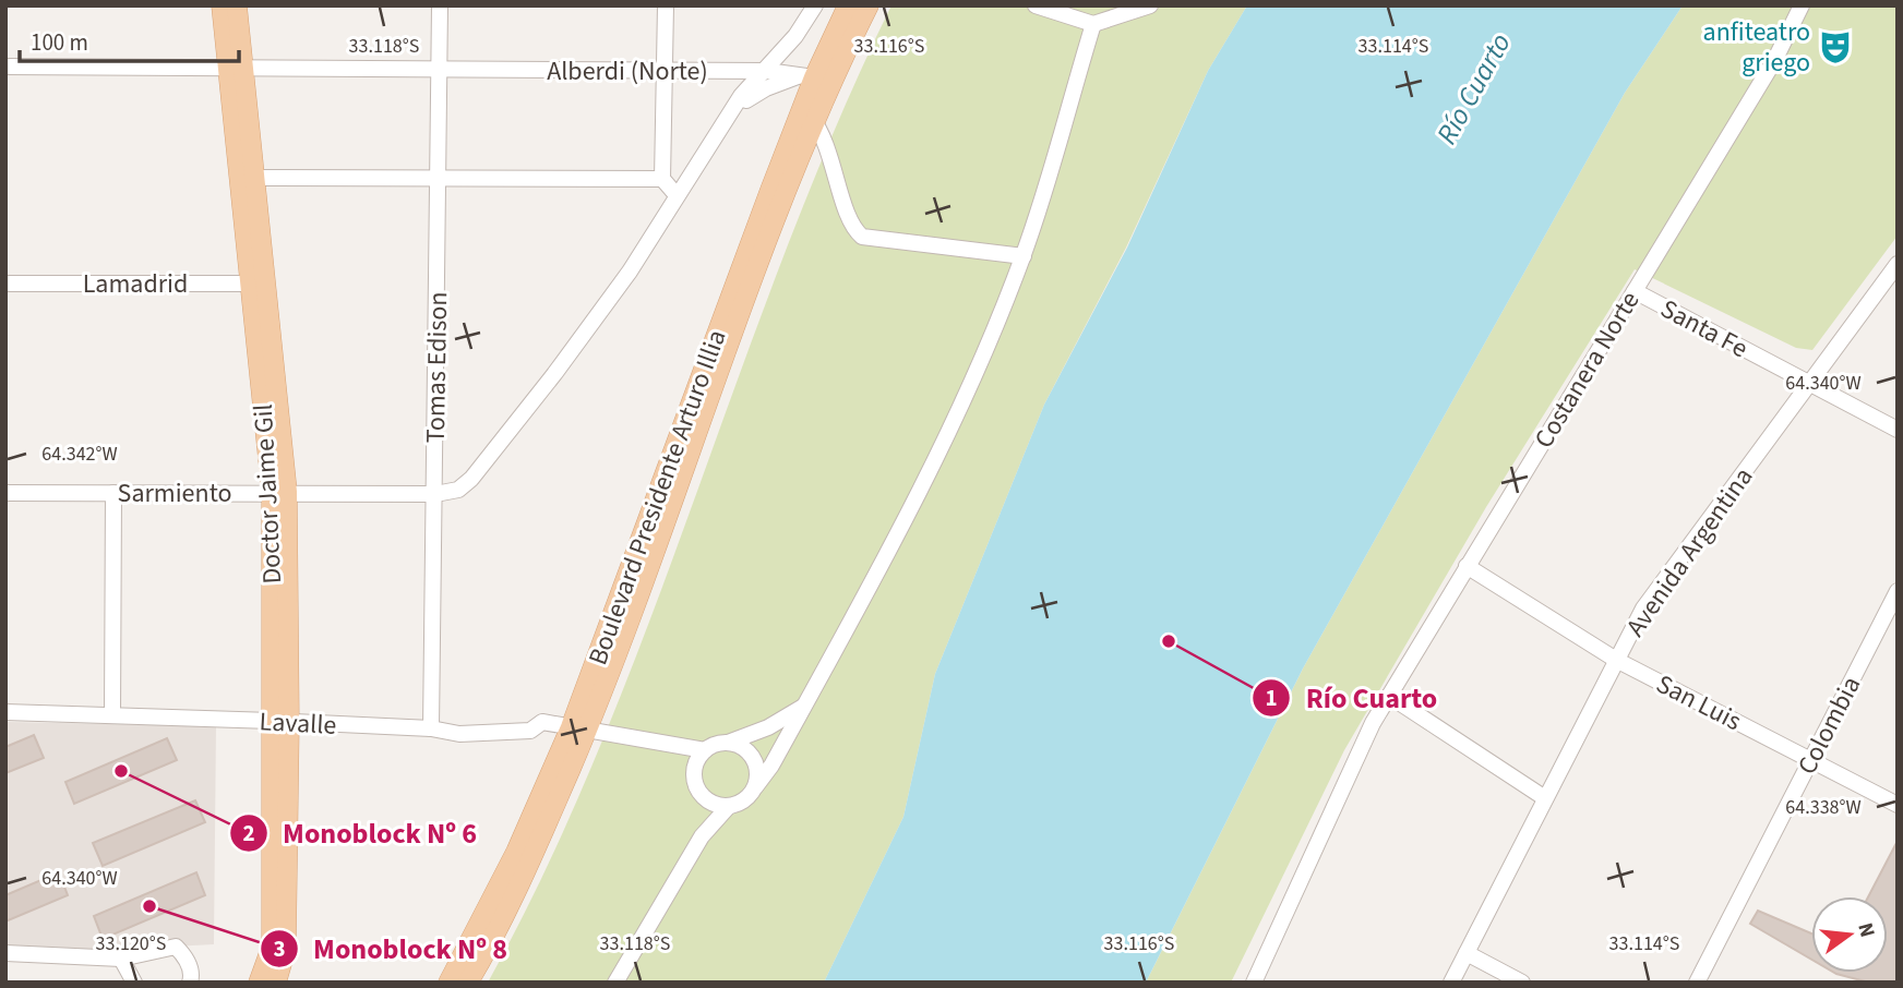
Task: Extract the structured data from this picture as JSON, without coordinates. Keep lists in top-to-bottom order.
{
  "streets": {
    "main road": ["Doctor Jaime Gil", "Boulevard Presidente Arturo Illia"],
    "street": [
      "Alberdi (Norte)",
      "Lamadrid",
      "Santa Fe",
      "Tomas Edison",
      "Costanera Norte",
      "Sarmiento",
      "Avenida Argentina",
      "San Luis",
      "Lavalle",
      "Colombia"
    ]
  },
  "crossings": [
    ["Alberdi (Norte)", "Tomas Edison"],
    ["Alberdi (Norte)", "Doctor Jaime Gil"],
    ["Alberdi (Norte)", "Boulevard Presidente Arturo Illia"],
    ["Lamadrid", "Doctor Jaime Gil"],
    ["Santa Fe", "Costanera Norte"],
    ["Santa Fe", "Avenida Argentina"],
    ["Tomas Edison", "Sarmiento"],
    ["Tomas Edison", "Lavalle"],
    ["Costanera Norte", "San Luis"],
    ["Sarmiento", "Doctor Jaime Gil"],
    ["Doctor Jaime Gil", "Lavalle"],
    ["Boulevard Presidente Arturo Illia", "Lavalle"],
    ["Avenida Argentina", "San Luis"],
    ["San Luis", "Colombia"]
  ],
  "water": ["Río Cuarto"],
  "places": {
    "theatre": ["anfiteatro griego"],
    "other": ["Río Cuarto", "Monoblock Nº 6", "Monoblock Nº 8"]
  },
  "scale_bar": "100 m",
  "north": "right",
  "coordinates": [
    "33.116°S",
    "33.118°S",
    "33.114°S",
    "64.340°W",
    "64.342°W",
    "64.338°W",
    "33.120°S"
  ]
}
